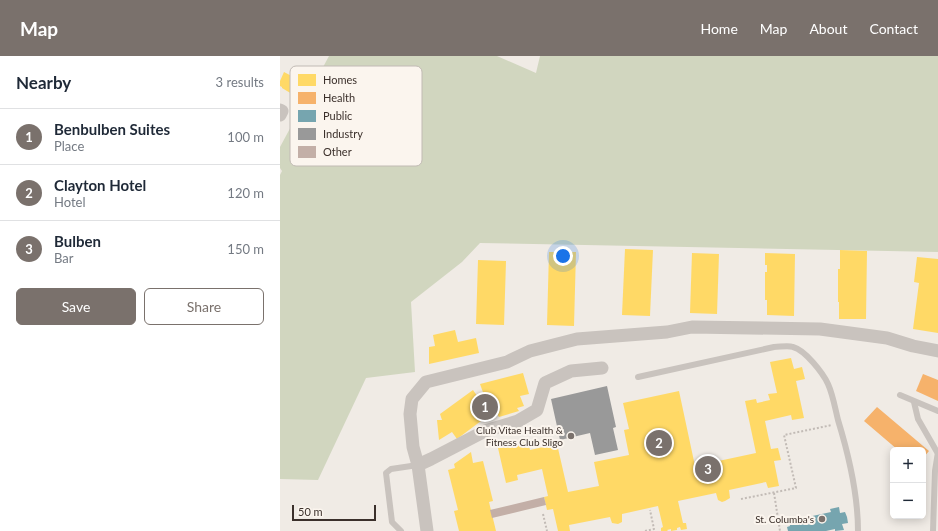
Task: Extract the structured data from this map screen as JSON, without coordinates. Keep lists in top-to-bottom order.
{
  "places": ["Club Vitae Health & Fitness Club Sligo", "St. Columba's"],
  "legend": [
    "Homes",
    "Health",
    "Public",
    "Industry",
    "Other"
  ],
  "scale_bar": "50 m",
  "page": {
    "header": "Map",
    "nav": [
      "Home",
      "Map",
      "About",
      "Contact"
    ],
    "heading": ["Nearby", "3 results"],
    "list": [
      {
        "mark": "1",
        "name": "Benbulben Suites",
        "note": "Place",
        "value": "100 m"
      },
      {
        "mark": "2",
        "name": "Clayton Hotel",
        "note": "Hotel",
        "value": "120 m"
      },
      {
        "mark": "3",
        "name": "Bulben",
        "note": "Bar",
        "value": "150 m"
      }
    ],
    "buttons": ["Save", "Share"],
    "pins": ["1", "2", "3"],
    "map_buttons": ["+", "−"],
    "scale": "50 m"
  }
}
